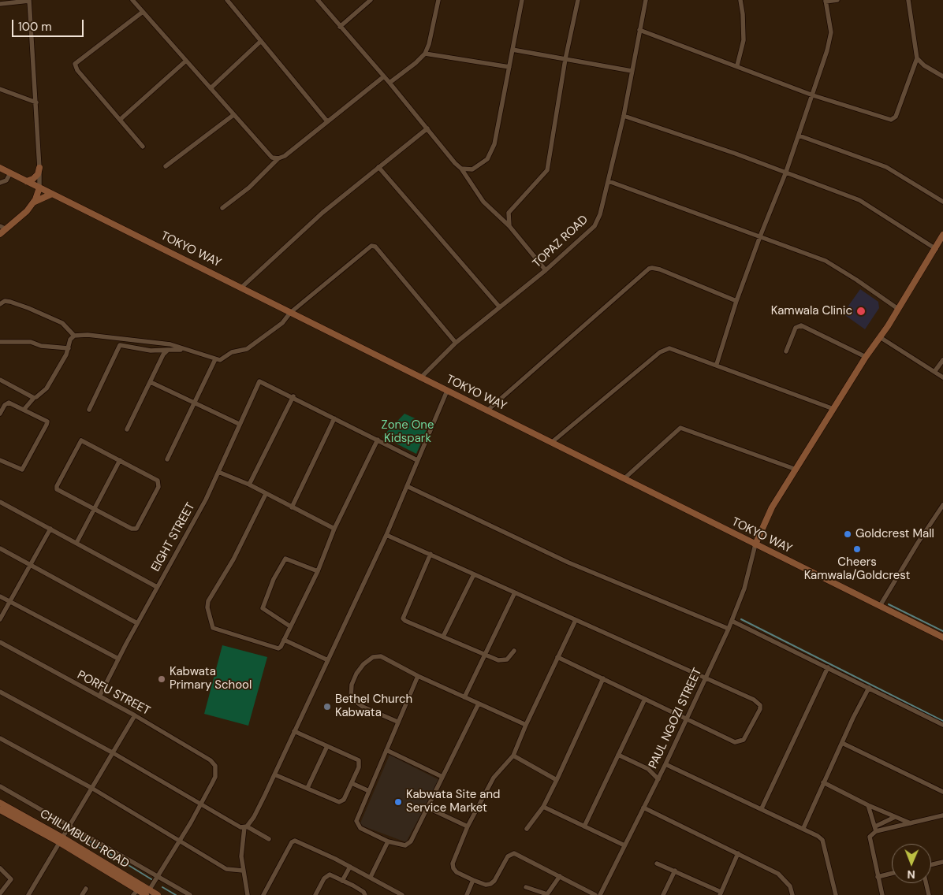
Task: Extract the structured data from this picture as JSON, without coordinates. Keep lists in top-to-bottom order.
{
  "streets": {
    "main road": ["TOKYO WAY", "CHILIMBULU ROAD"],
    "street": [
      "TOPAZ ROAD",
      "EIGHT STREET",
      "PORFU STREET",
      "PAUL NGOZI STREET"
    ]
  },
  "crossings": [
    ["TOPAZ ROAD", "TOKYO WAY"],
    ["TOKYO WAY", "PAUL NGOZI STREET"],
    ["EIGHT STREET", "PORFU STREET"]
  ],
  "parks": ["Zone One Kidspark"],
  "places": [
    "Kamwala Clinic",
    "Goldcrest Mall",
    "Cheers Kamwala/Goldcrest",
    "Kabwata Primary School",
    "Bethel Church Kabwata",
    "Kabwata Site and Service Market"
  ],
  "scale_bar": "100 m",
  "north": "bottom"
}
